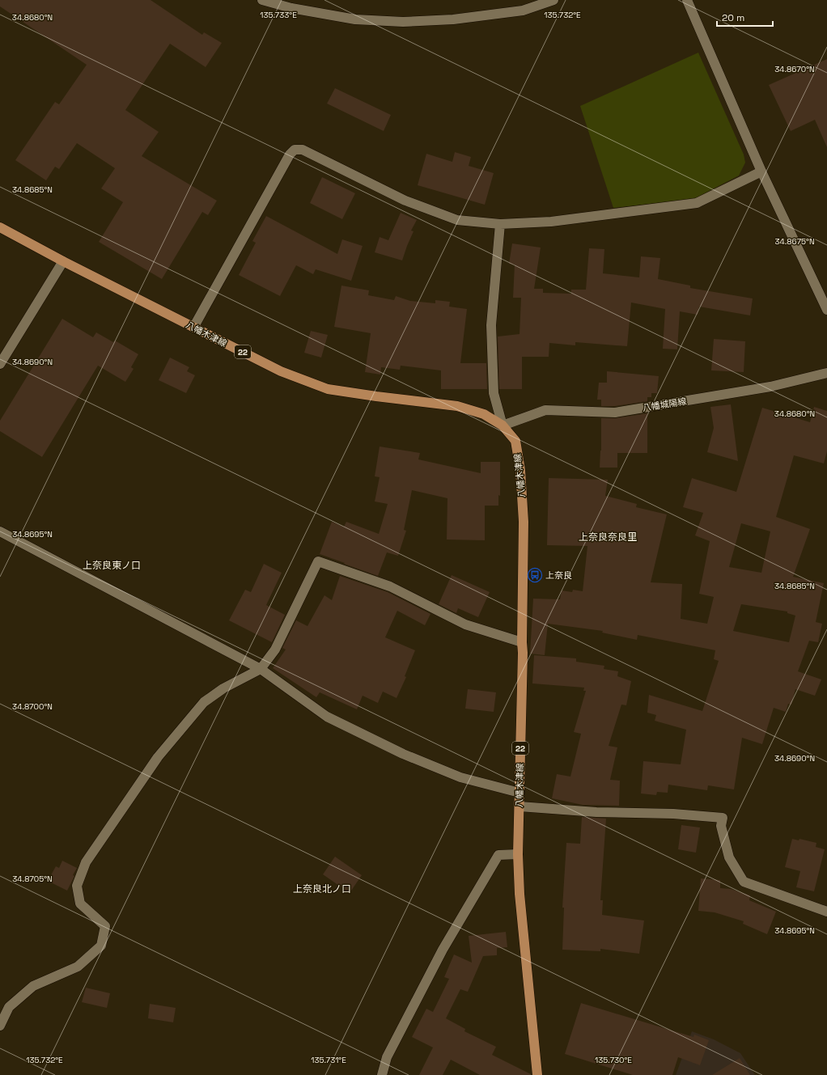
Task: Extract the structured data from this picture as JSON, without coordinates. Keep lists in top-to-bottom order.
{
  "streets": {
    "main road": ["八幡木津線", "22"],
    "street": ["八幡城陽線"]
  },
  "crossings": [
    ["八幡木津線", "八幡城陽線"]
  ],
  "districts": ["上奈良奈良里", "上奈良東ノ口", "上奈良北ノ口"],
  "places": {
    "bus stop": ["上奈良"]
  },
  "scale_bar": "20 m",
  "coordinates": [
    "135.733°E",
    "135.732°E",
    "34.8680°N",
    "34.8670°N",
    "34.8685°N",
    "34.8675°N",
    "34.8690°N",
    "34.8695°N",
    "34.8700°N",
    "34.8705°N",
    "135.731°E",
    "135.730°E"
  ]
}
